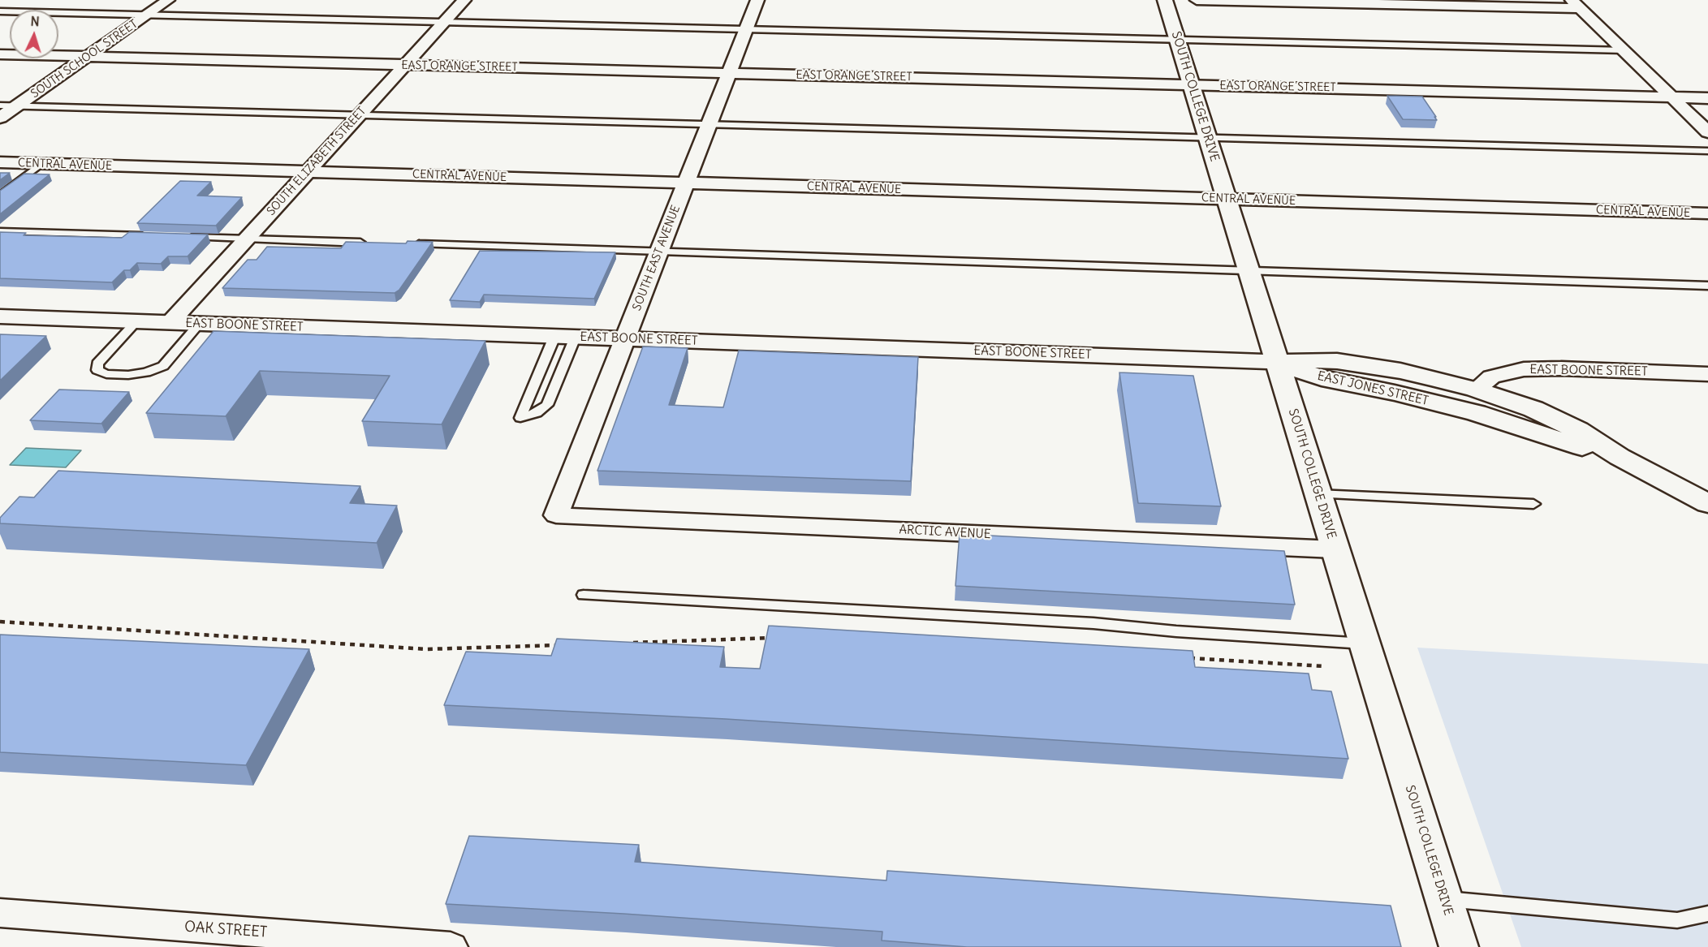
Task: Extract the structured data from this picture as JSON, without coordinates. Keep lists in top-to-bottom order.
{
  "streets": {
    "street": [
      "SOUTH SCHOOL STREET",
      "EAST ORANGE STREET",
      "SOUTH COLLEGE DRIVE",
      "SOUTH ELIZABETH STREET",
      "CENTRAL AVENUE",
      "SOUTH EAST AVENUE",
      "EAST BOONE STREET",
      "EAST JONES STREET",
      "ARCTIC AVENUE",
      "OAK STREET"
    ]
  },
  "crossings": [
    ["SOUTH SCHOOL STREET", "EAST ORANGE STREET"],
    ["EAST ORANGE STREET", "SOUTH COLLEGE DRIVE"],
    ["EAST ORANGE STREET", "SOUTH ELIZABETH STREET"],
    ["EAST ORANGE STREET", "SOUTH EAST AVENUE"],
    ["SOUTH COLLEGE DRIVE", "CENTRAL AVENUE"],
    ["SOUTH COLLEGE DRIVE", "EAST BOONE STREET"],
    ["SOUTH COLLEGE DRIVE", "EAST JONES STREET"],
    ["SOUTH COLLEGE DRIVE", "ARCTIC AVENUE"],
    ["SOUTH ELIZABETH STREET", "CENTRAL AVENUE"],
    ["SOUTH ELIZABETH STREET", "EAST BOONE STREET"],
    ["CENTRAL AVENUE", "SOUTH EAST AVENUE"],
    ["SOUTH EAST AVENUE", "EAST BOONE STREET"],
    ["SOUTH EAST AVENUE", "ARCTIC AVENUE"],
    ["EAST BOONE STREET", "EAST JONES STREET"]
  ],
  "north": "top"
}
